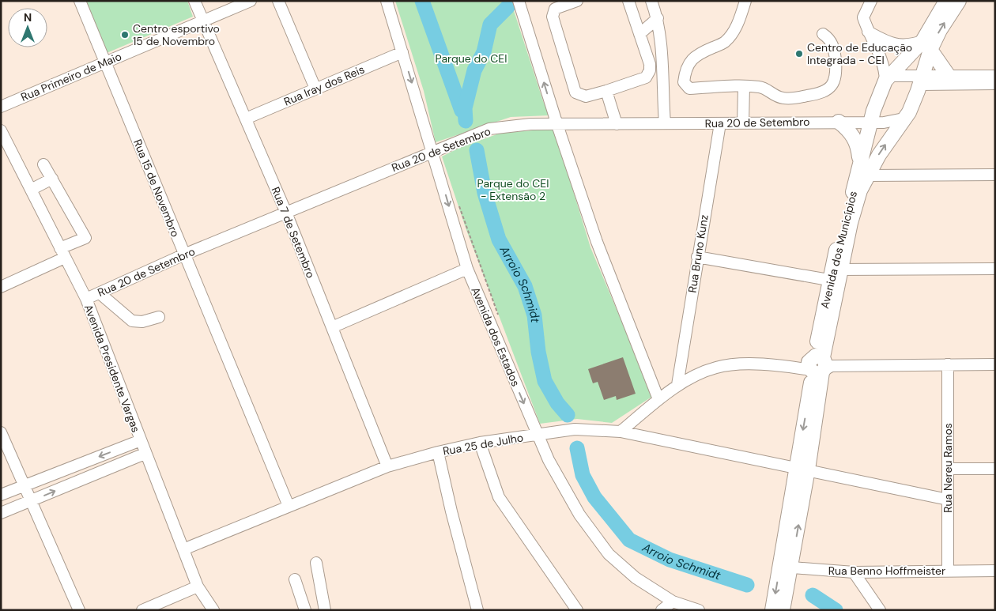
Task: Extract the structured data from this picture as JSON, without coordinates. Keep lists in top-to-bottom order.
{
  "streets": {
    "main road": ["Avenida dos Municípios"],
    "street": [
      "Rua Primeiro de Maio",
      "Rua Iray dos Reis",
      "Rua 20 de Setembro",
      "Rua 15 de Novembro",
      "Rua 7 de Setembro",
      "Rua Bruno Kunz",
      "Avenida dos Estados",
      "Avenida Presidente Vargas",
      "Rua 25 de Julho",
      "Rua Nereu Ramos",
      "Rua Benno Hoffmeister"
    ]
  },
  "crossings": [
    ["Rua Primeiro de Maio", "Rua 15 de Novembro"],
    ["Rua Primeiro de Maio", "Rua 7 de Setembro"],
    ["Rua Iray dos Reis", "Rua 7 de Setembro"],
    ["Rua Iray dos Reis", "Avenida dos Estados"],
    ["Rua 20 de Setembro", "Rua 15 de Novembro"],
    ["Rua 20 de Setembro", "Rua 7 de Setembro"],
    ["Rua 20 de Setembro", "Avenida dos Municípios"],
    ["Rua 20 de Setembro", "Rua Bruno Kunz"],
    ["Rua 20 de Setembro", "Avenida dos Estados"],
    ["Rua 20 de Setembro", "Avenida Presidente Vargas"],
    ["Rua 15 de Novembro", "Rua 25 de Julho"],
    ["Rua 7 de Setembro", "Rua 25 de Julho"],
    ["Avenida dos Municípios", "Rua 25 de Julho"],
    ["Avenida dos Municípios", "Rua Benno Hoffmeister"],
    ["Avenida dos Estados", "Rua 25 de Julho"],
    ["Avenida Presidente Vargas", "Rua 25 de Julho"],
    ["Rua 25 de Julho", "Rua Nereu Ramos"],
    ["Rua Nereu Ramos", "Rua Benno Hoffmeister"]
  ],
  "one_way": ["Avenida dos Estados"],
  "water": ["Arroio Schmidt"],
  "parks": ["Parque do CEI", "Parque do CEI - Extensão 2"],
  "places": ["Centro esportivo 15 de Novembro", "Centro de Educação Integrada - CEI"],
  "north": "top"
}
